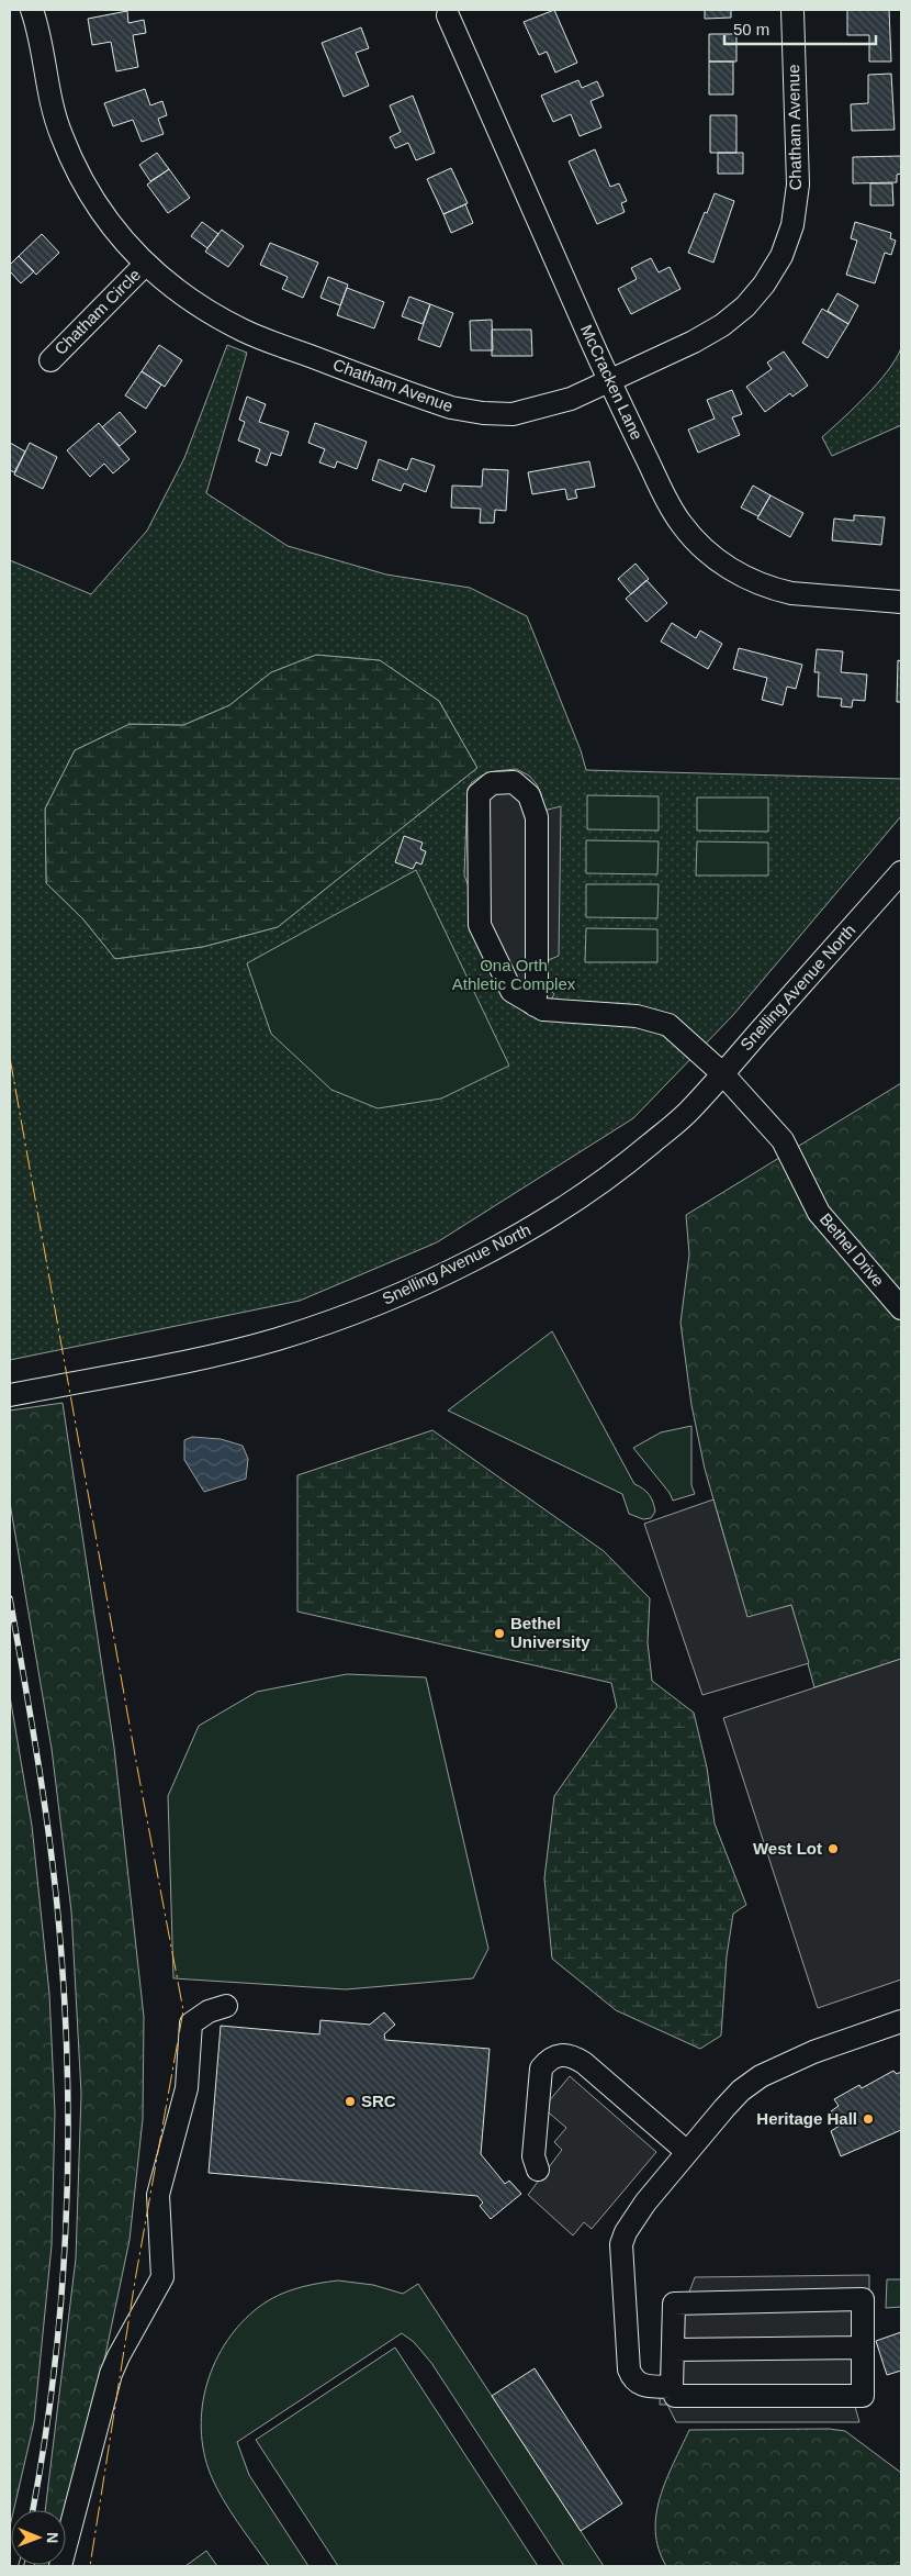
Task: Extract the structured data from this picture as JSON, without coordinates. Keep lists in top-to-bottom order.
{
  "streets": {
    "street": [
      "Chatham Avenue",
      "Chatham Circle",
      "McCracken Lane",
      "Snelling Avenue North",
      "Bethel Drive"
    ]
  },
  "crossings": [
    ["Chatham Avenue", "Chatham Circle"],
    ["Chatham Avenue", "McCracken Lane"],
    ["Snelling Avenue North", "Bethel Drive"]
  ],
  "parks": ["Ona Orth Athletic Complex"],
  "places": [
    "Bethel University",
    "West Lot",
    "SRC",
    "Heritage Hall"
  ],
  "scale_bar": "50 m",
  "north": "right"
}
